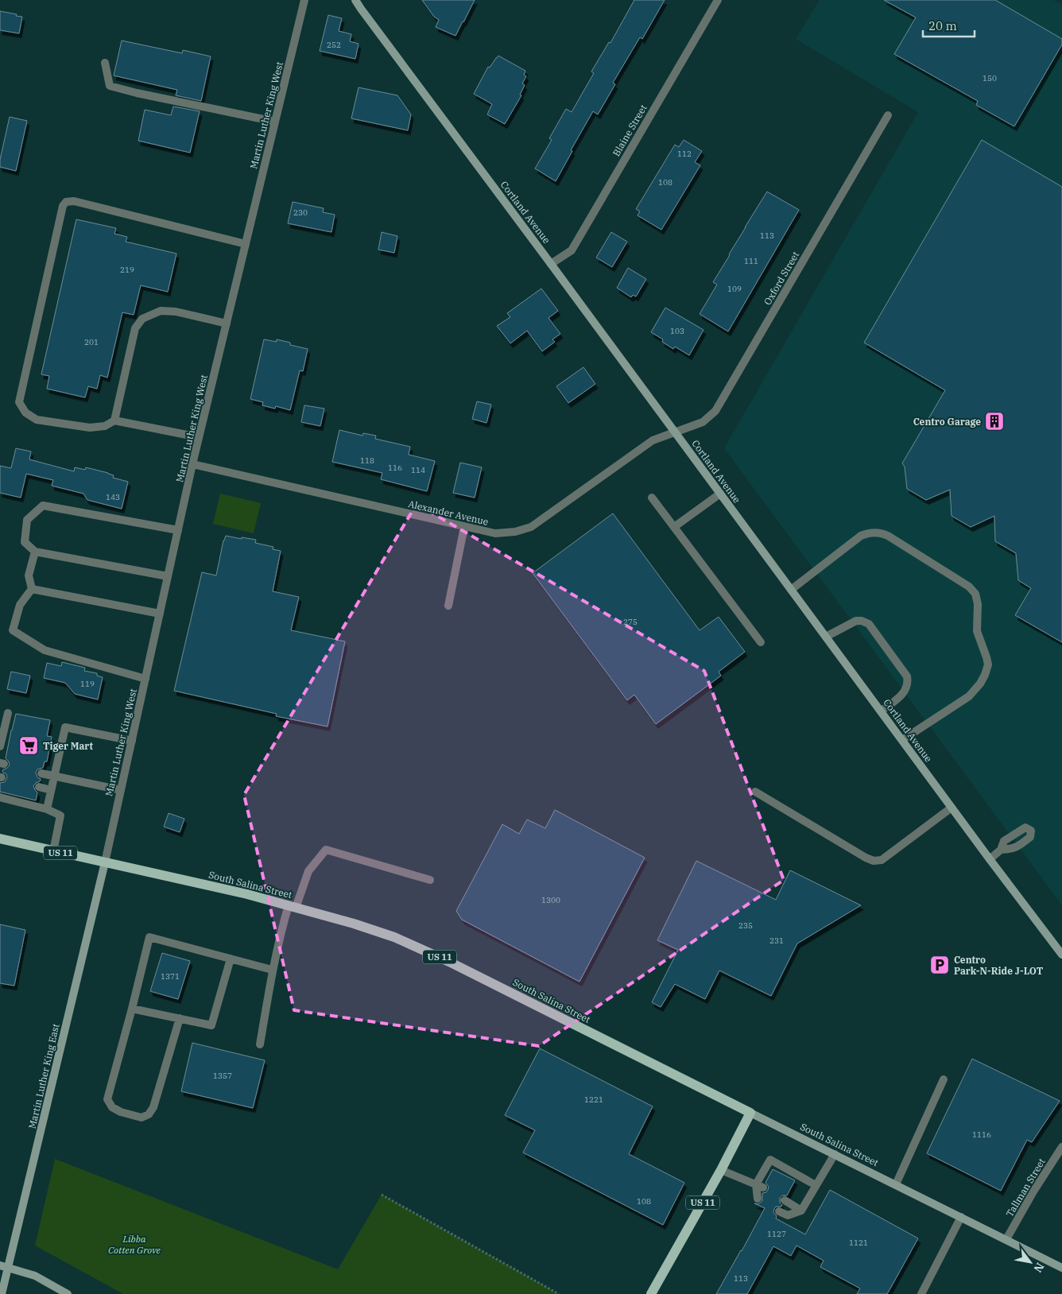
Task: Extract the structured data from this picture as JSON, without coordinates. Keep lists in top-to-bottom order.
{
  "streets": {
    "main road": ["US 11", "South Salina Street"],
    "street": [
      "Martin Luther King West",
      "Blaine Street",
      "Cortland Avenue",
      "Oxford Street",
      "Alexander Avenue",
      "Martin Luther King East",
      "Tallman Street"
    ]
  },
  "crossings": [
    ["Martin Luther King West", "Alexander Avenue"],
    ["Martin Luther King West", "South Salina Street"],
    ["Martin Luther King West", "Martin Luther King East"],
    ["Blaine Street", "Cortland Avenue"],
    ["Cortland Avenue", "Oxford Street"],
    ["Cortland Avenue", "Alexander Avenue"],
    ["Oxford Street", "Alexander Avenue"],
    ["US 11", "South Salina Street"],
    ["South Salina Street", "Martin Luther King East"],
    ["South Salina Street", "Tallman Street"]
  ],
  "parks": ["Libba Cotten Grove"],
  "places": {
    "building": ["Centro Garage"],
    "supermarket": ["Tiger Mart"],
    "parking": ["Centro Park-N-Ride J-LOT"]
  },
  "house_numbers": [
    "252",
    "150",
    "112",
    "108",
    "230",
    "113",
    "111",
    "219",
    "109",
    "103",
    "201",
    "118",
    "116",
    "114",
    "143",
    "275",
    "119",
    "1300",
    "235",
    "231",
    "1371",
    "1357",
    "1221",
    "1116",
    "108",
    "1127",
    "1121",
    "113"
  ],
  "scale_bar": "20 m",
  "north": "bottom right"
}
